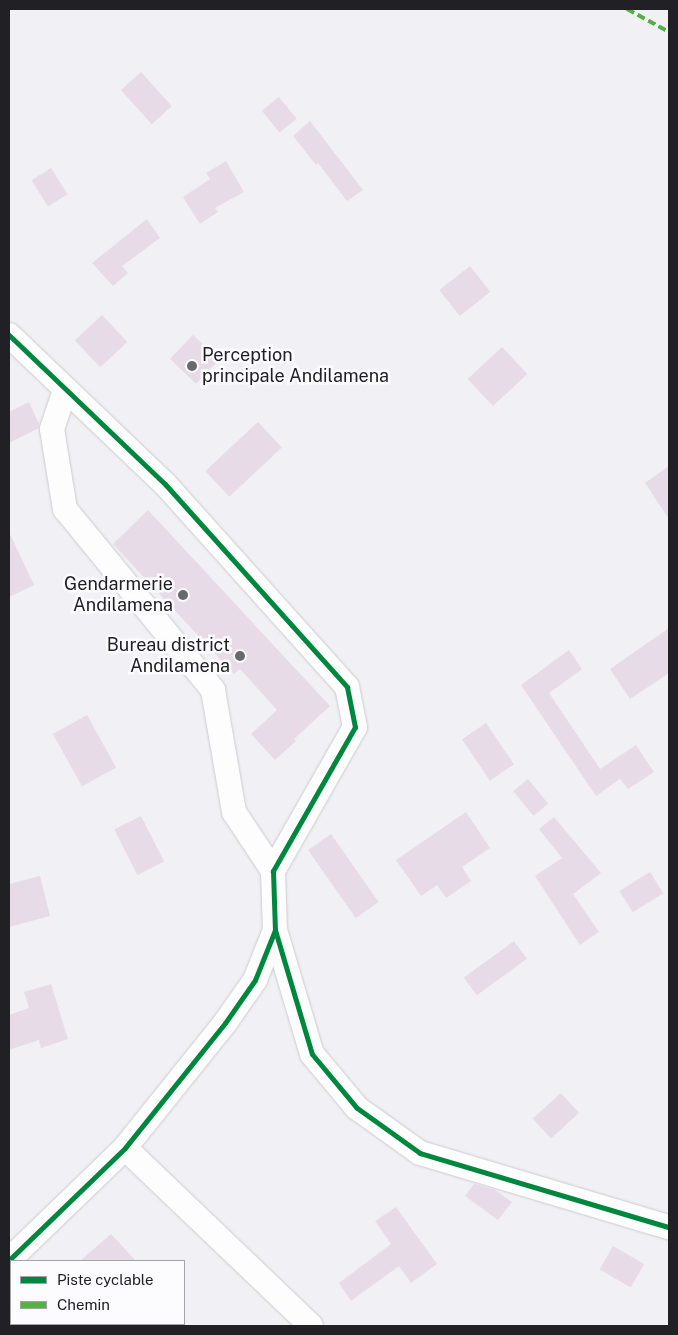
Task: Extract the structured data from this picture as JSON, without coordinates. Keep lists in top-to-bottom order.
{
  "places": ["Perception principale Andilamena", "Gendarmerie Andilamena", "Bureau district Andilamena"],
  "legend": ["Piste cyclable", "Chemin"]
}
